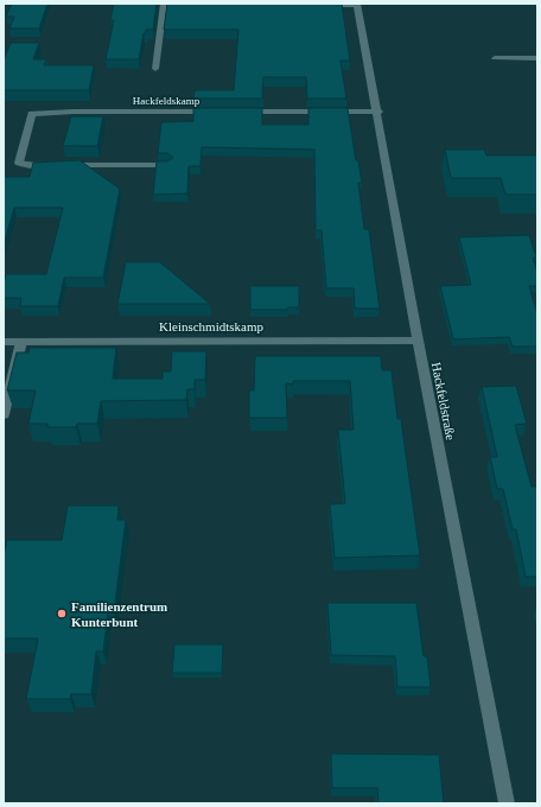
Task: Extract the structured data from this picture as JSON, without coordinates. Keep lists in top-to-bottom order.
{
  "streets": {
    "street": ["Hackfeldskamp", "Kleinschmidtskamp", "Hackfeldstraße"]
  },
  "crossings": [
    ["Kleinschmidtskamp", "Hackfeldstraße"]
  ],
  "places": ["Familienzentrum Kunterbunt"]
}
